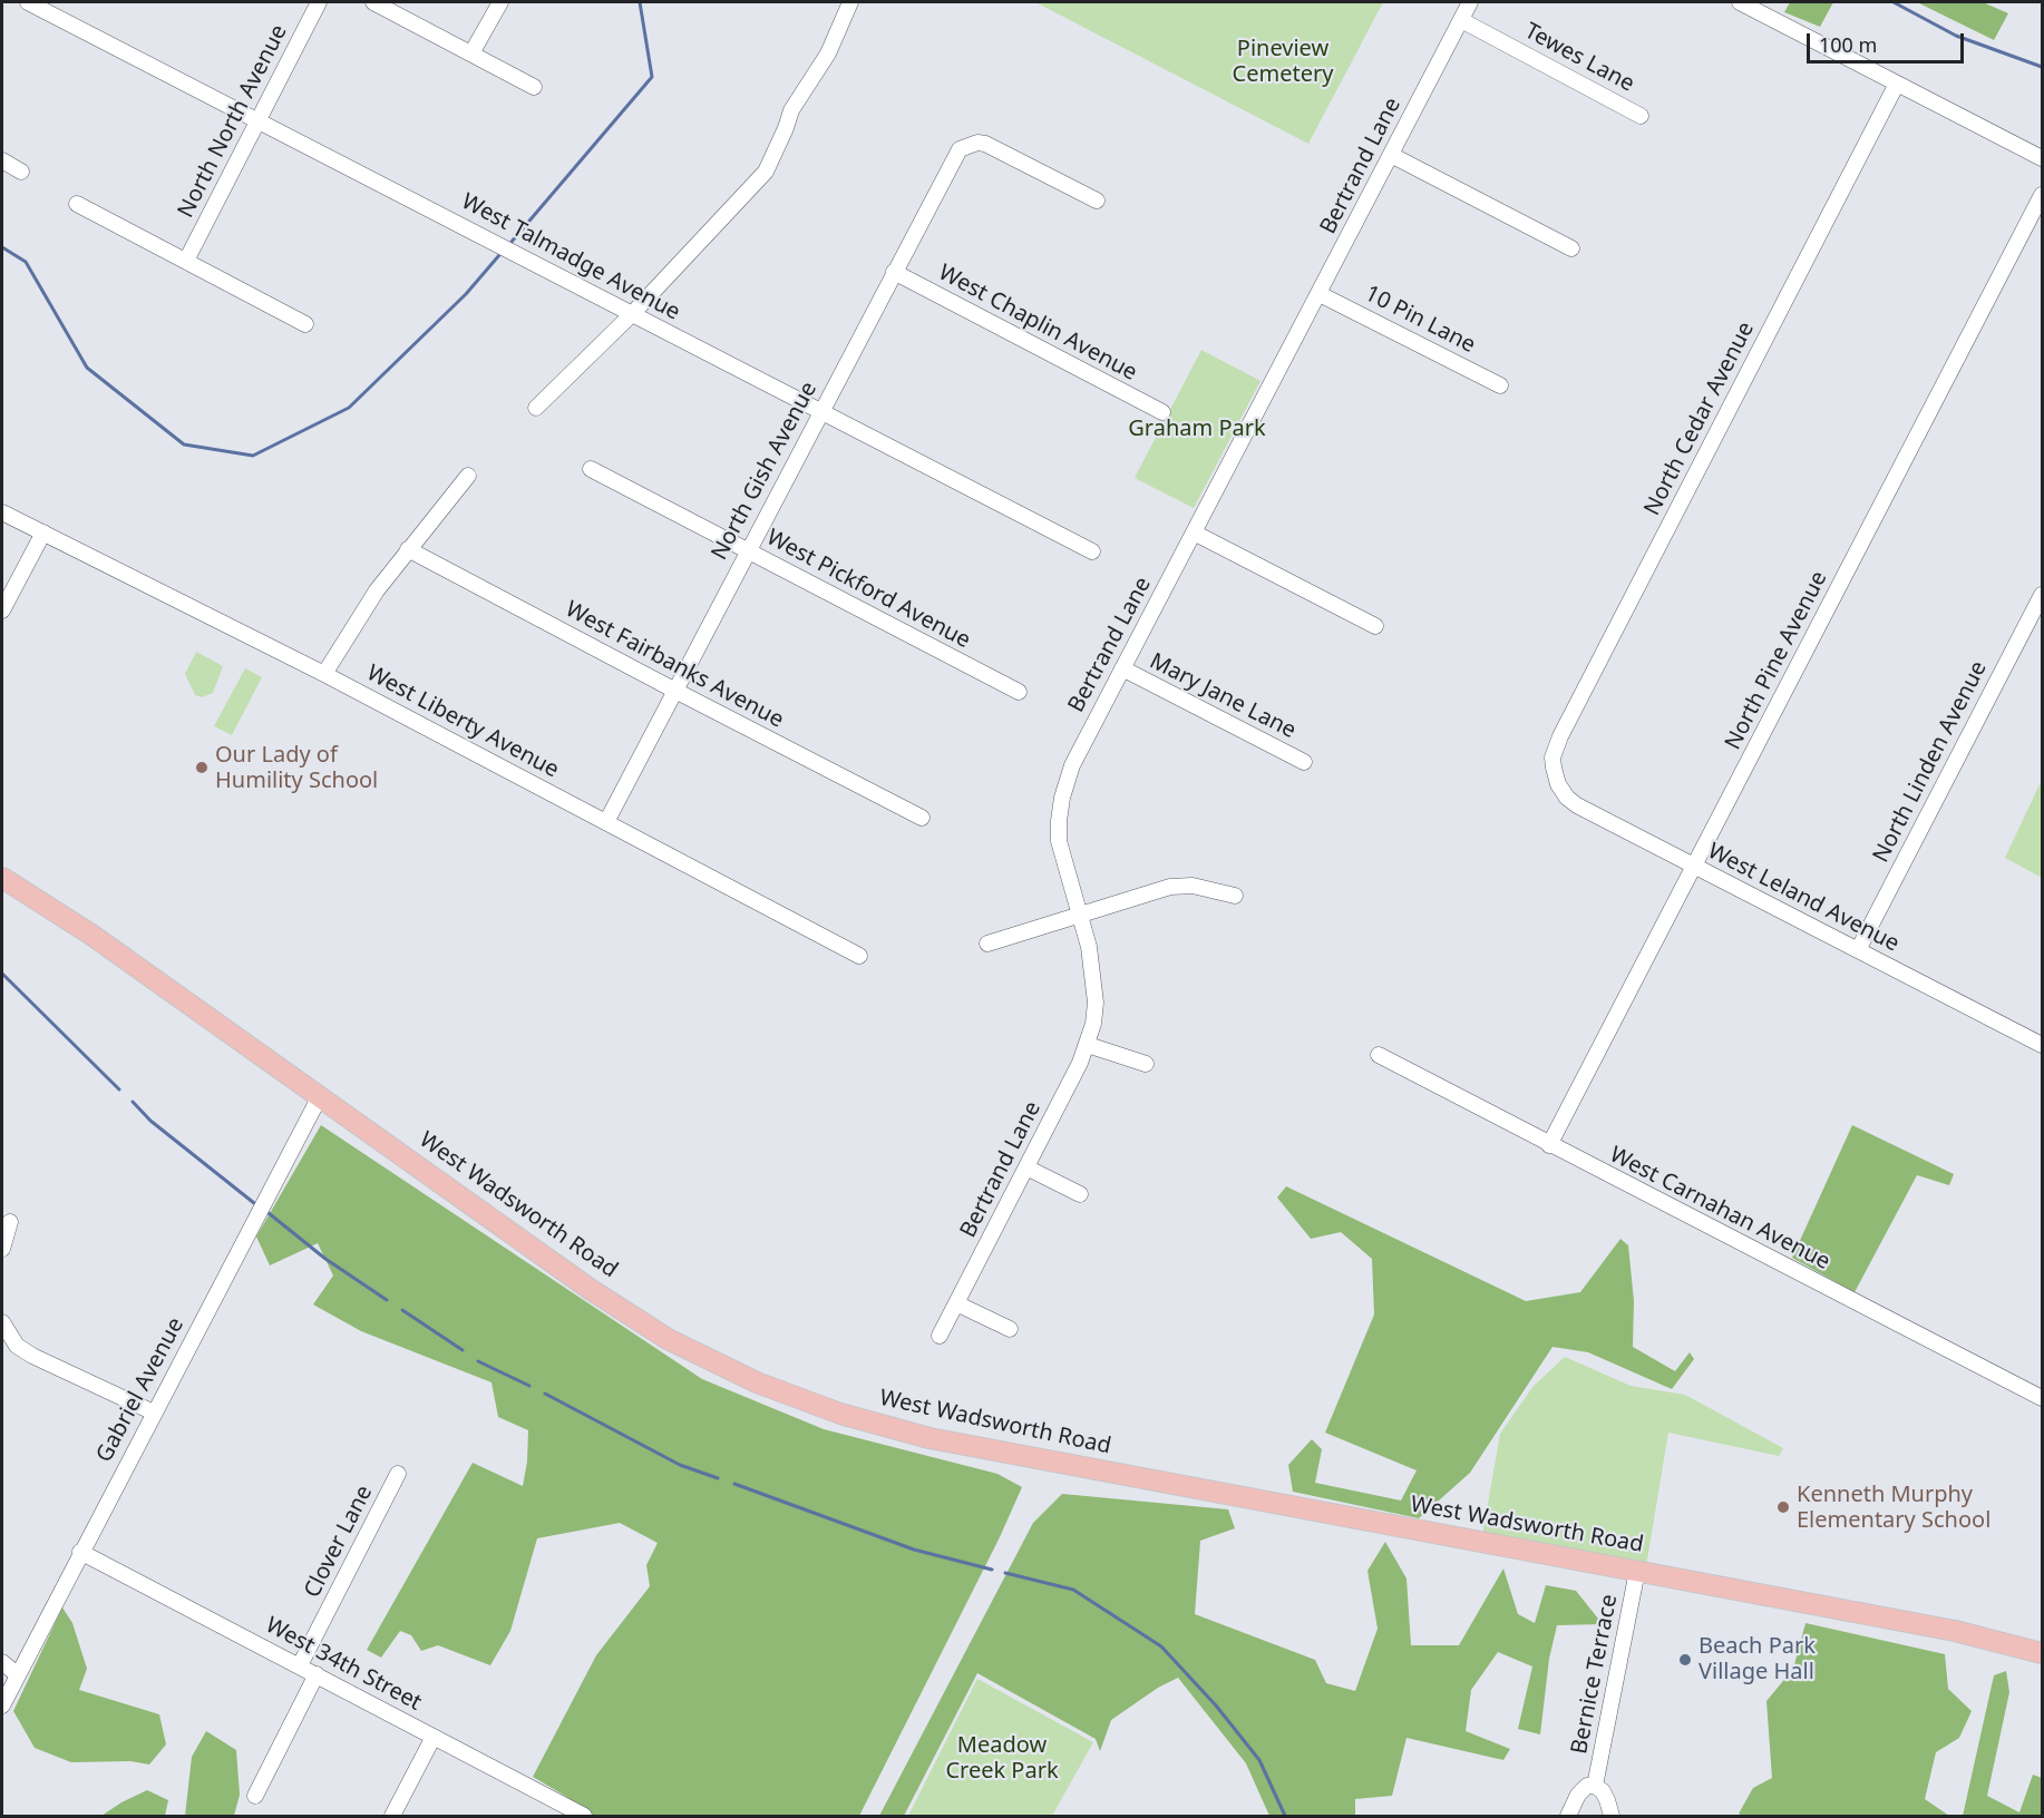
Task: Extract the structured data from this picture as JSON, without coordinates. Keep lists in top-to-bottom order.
{
  "streets": {
    "main road": ["West Wadsworth Road"],
    "street": [
      "Tewes Lane",
      "North North Avenue",
      "Bertrand Lane",
      "West Talmadge Avenue",
      "10 Pin Lane",
      "West Chaplin Avenue",
      "North Cedar Avenue",
      "North Gish Avenue",
      "West Pickford Avenue",
      "North Pine Avenue",
      "West Fairbanks Avenue",
      "Mary Jane Lane",
      "West Liberty Avenue",
      "North Linden Avenue",
      "West Leland Avenue",
      "West Carnahan Avenue",
      "Gabriel Avenue",
      "Clover Lane",
      "West 34th Street",
      "Bernice Terrace"
    ]
  },
  "crossings": [
    ["Tewes Lane", "Bertrand Lane"],
    ["North North Avenue", "West Talmadge Avenue"],
    ["Bertrand Lane", "10 Pin Lane"],
    ["Bertrand Lane", "Mary Jane Lane"],
    ["West Talmadge Avenue", "North Gish Avenue"],
    ["West Chaplin Avenue", "North Gish Avenue"],
    ["North Cedar Avenue", "West Leland Avenue"],
    ["North Gish Avenue", "West Pickford Avenue"],
    ["North Gish Avenue", "West Fairbanks Avenue"],
    ["North Gish Avenue", "West Liberty Avenue"],
    ["North Pine Avenue", "West Leland Avenue"],
    ["North Pine Avenue", "West Carnahan Avenue"],
    ["North Linden Avenue", "West Leland Avenue"],
    ["West Wadsworth Road", "Gabriel Avenue"],
    ["West Wadsworth Road", "Bernice Terrace"],
    ["Gabriel Avenue", "West 34th Street"],
    ["Clover Lane", "West 34th Street"]
  ],
  "parks": ["Pineview Cemetery", "Graham Park", "Meadow Creek Park"],
  "places": ["Our Lady of Humility School", "Kenneth Murphy Elementary School", "Beach Park Village Hall"],
  "scale_bar": "100 m"
}
